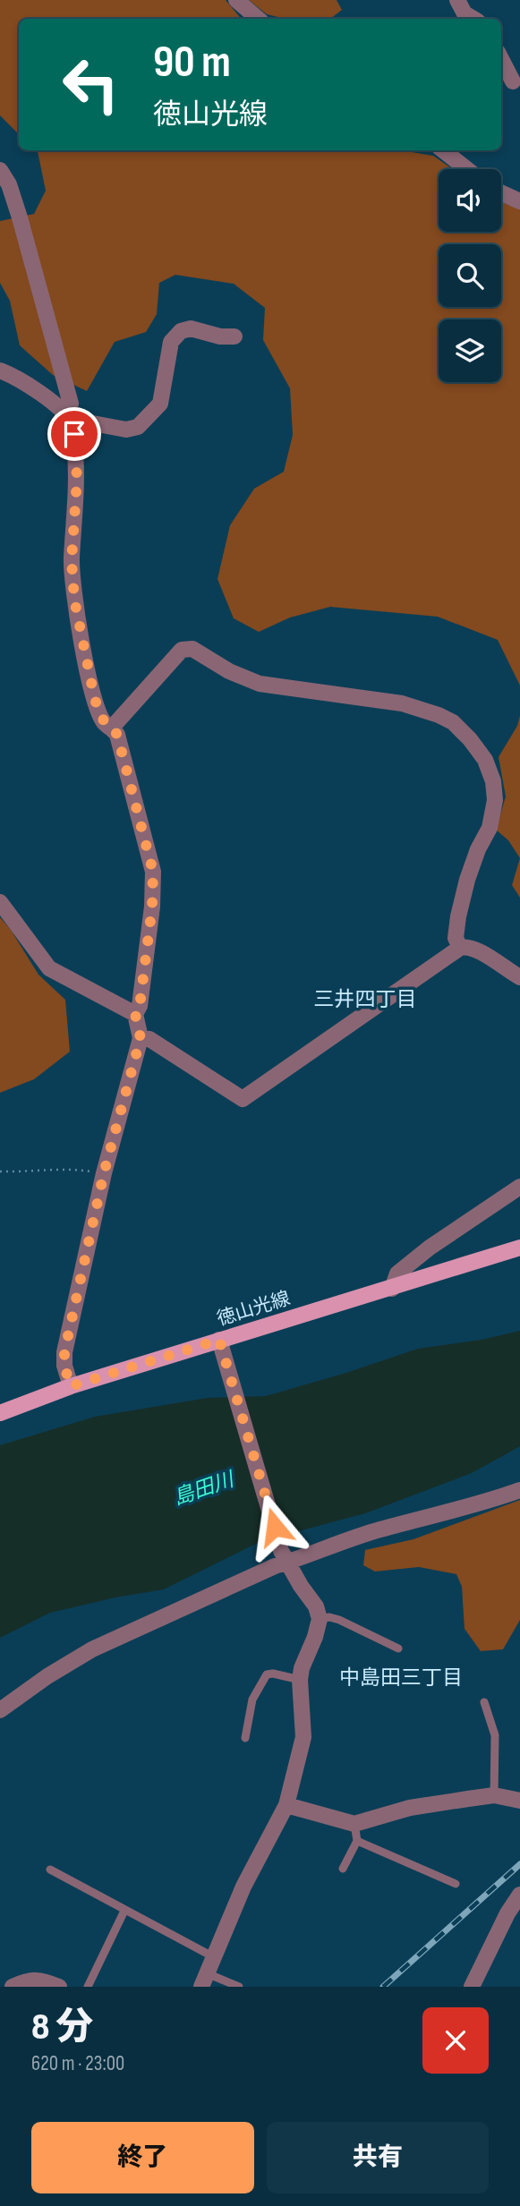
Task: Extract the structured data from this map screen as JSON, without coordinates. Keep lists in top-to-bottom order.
{
  "streets": {
    "main road": ["徳山光線"]
  },
  "districts": ["三井四丁目", "中島田三丁目"],
  "water": ["島田川"],
  "page": {
    "turn": ["90 m", "徳山光線"],
    "heading": ["8 分", "620 m · 23:00"],
    "buttons": ["終了", "共有"]
  }
}
